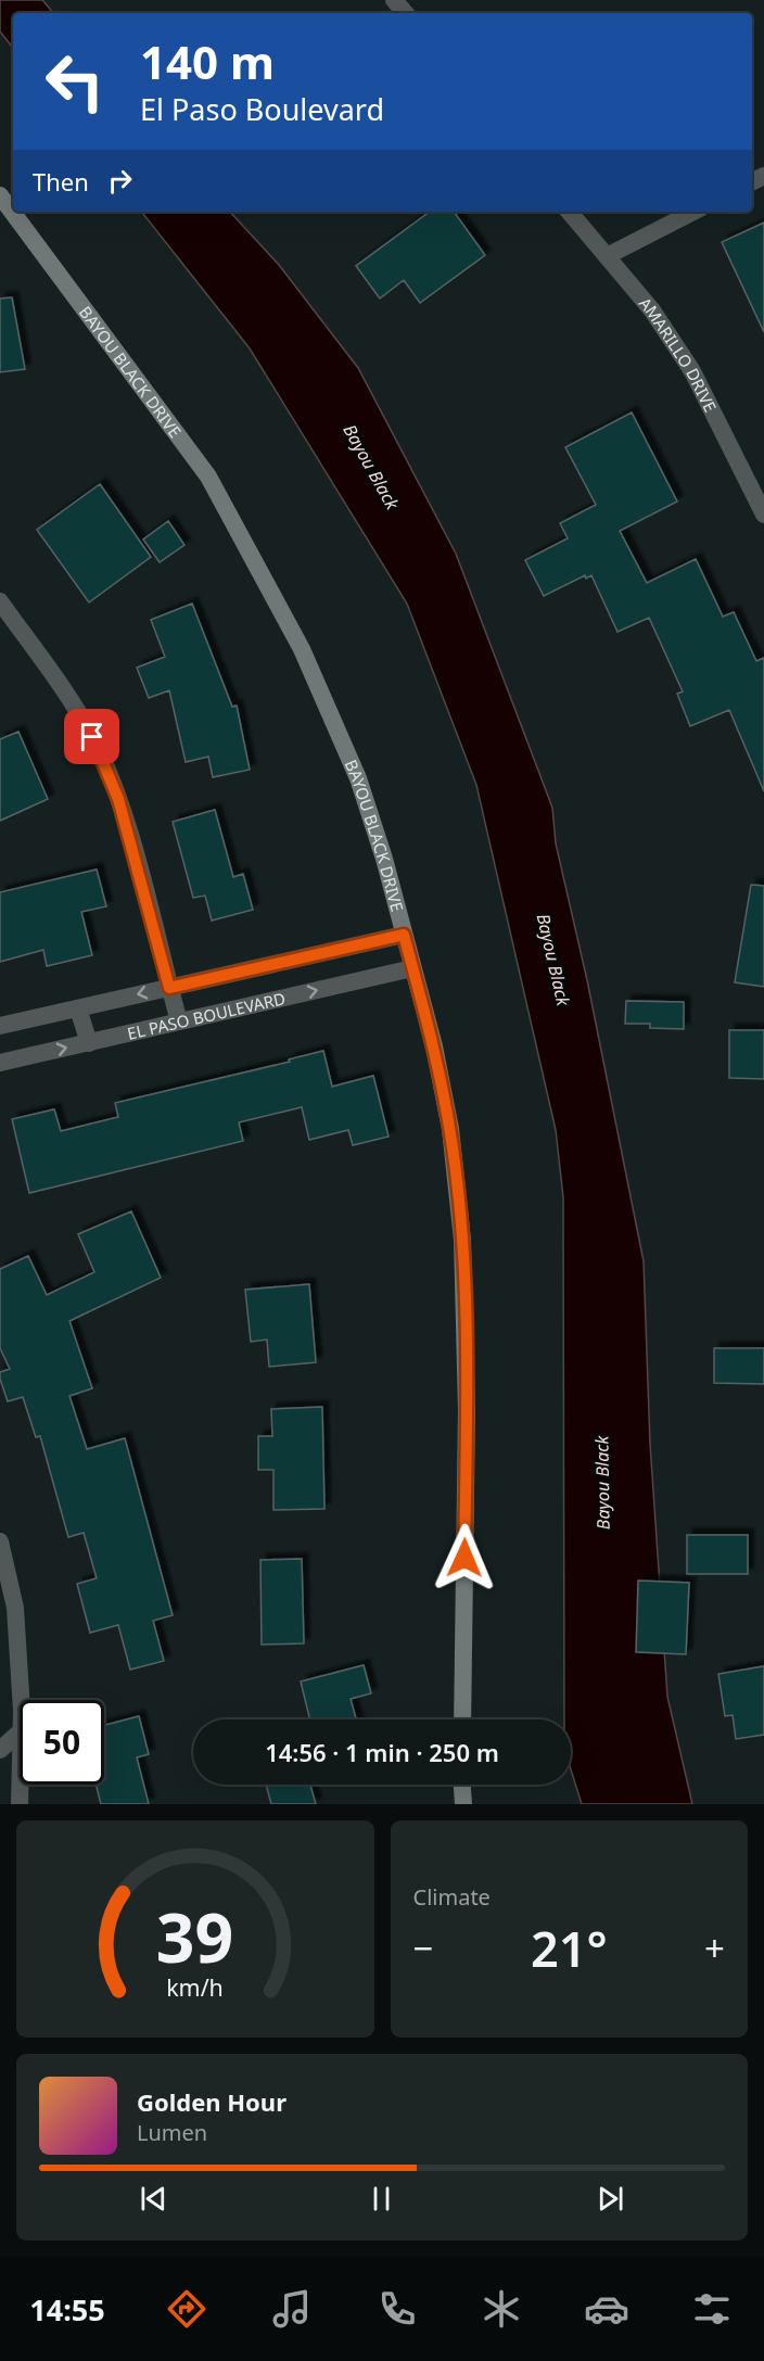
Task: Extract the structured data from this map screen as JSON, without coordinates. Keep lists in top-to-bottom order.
{
  "streets": {
    "main road": ["BAYOU BLACK DRIVE"],
    "street": ["AMARILLO DRIVE", "EL PASO BOULEVARD"]
  },
  "crossings": [
    ["BAYOU BLACK DRIVE", "EL PASO BOULEVARD"]
  ],
  "water": ["Bayou Black"],
  "page": {
    "turn": ["140 m", "El Paso Boulevard"],
    "then": "Then",
    "limit": "50",
    "trip": "14:56 · 1 min · 250 m",
    "tile": "Climate",
    "heat": ["−", "21°", "+"],
    "song": ["Golden Hour", "Lumen"],
    "tabs": "14:55",
    "gauge": ["39", "km/h"]
  }
}
